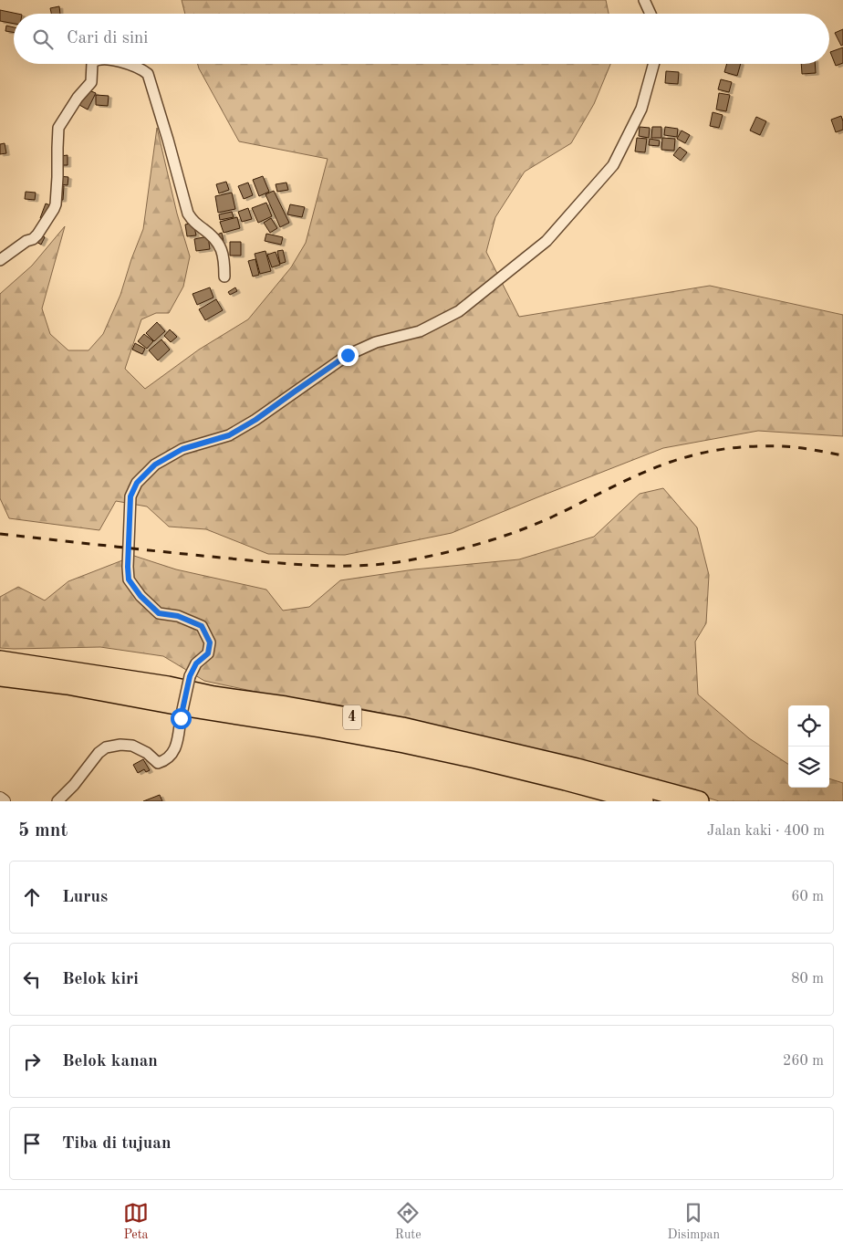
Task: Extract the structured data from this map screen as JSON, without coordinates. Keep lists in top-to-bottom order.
{
  "streets": {
    "highway": ["4"]
  },
  "page": {
    "search": "Cari di sini",
    "heading": ["5 mnt", "Jalan kaki · 400 m"],
    "list": [
      ["Lurus", "60 m"],
      ["Belok kiri", "80 m"],
      ["Belok kanan", "260 m"],
      "Tiba di tujuan"
    ],
    "nav": ["Peta", "Rute", "Disimpan"]
  }
}
